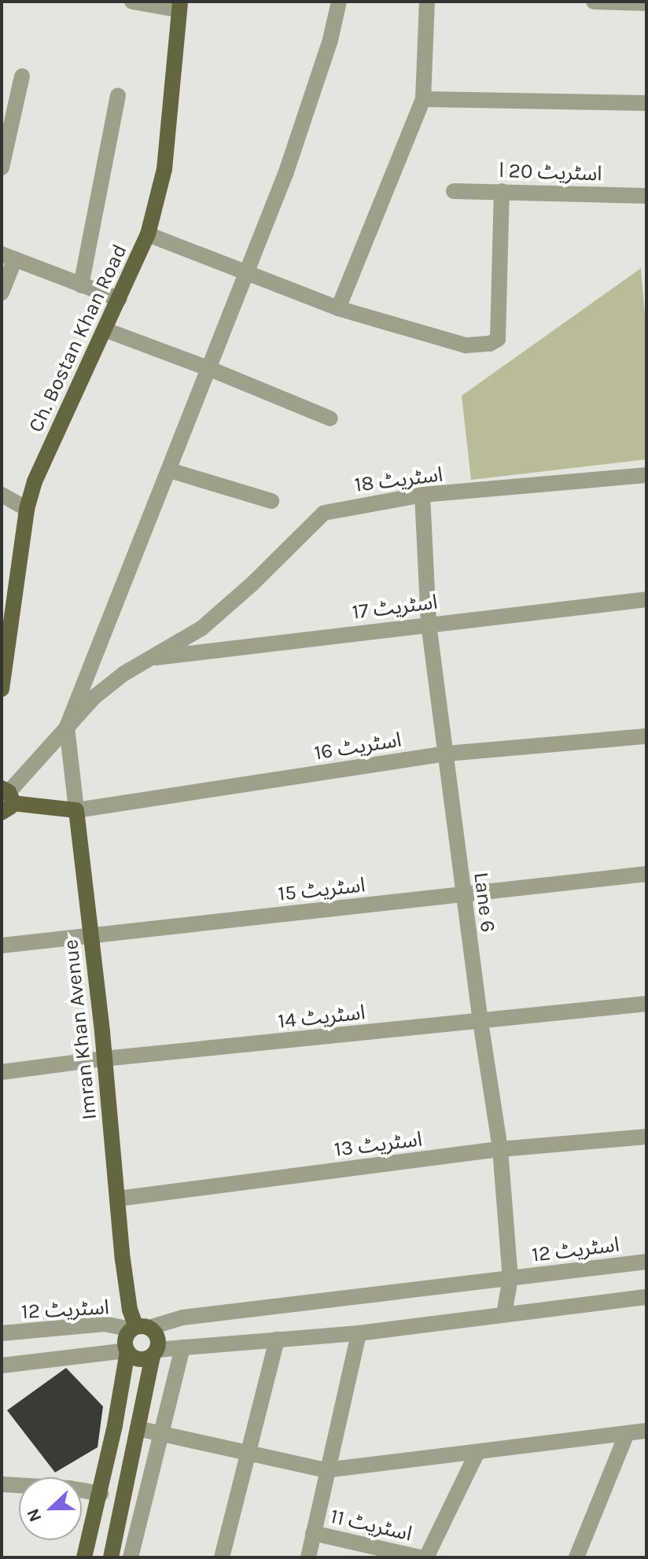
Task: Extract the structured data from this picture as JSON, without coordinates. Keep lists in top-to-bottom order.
{
  "streets": {
    "main road": ["Ch. Bostan Khan Road", "Imran Khan Avenue"],
    "street": [
      "اسٹریٹ 20 ا",
      "اسٹریٹ 18",
      "اسٹریٹ 17",
      "اسٹریٹ 16",
      "اسٹریٹ 15",
      "Lane 6",
      "اسٹریٹ 14",
      "اسٹریٹ 13",
      "اسٹریٹ 12",
      "اسٹریٹ 11"
    ]
  },
  "crossings": [
    ["اسٹریٹ 18", "اسٹریٹ 17"],
    ["اسٹریٹ 18", "Lane 6"],
    ["اسٹریٹ 18", "Imran Khan Avenue"],
    ["اسٹریٹ 17", "Lane 6"],
    ["اسٹریٹ 16", "Lane 6"],
    ["اسٹریٹ 16", "Imran Khan Avenue"],
    ["اسٹریٹ 15", "Lane 6"],
    ["اسٹریٹ 15", "Imran Khan Avenue"],
    ["Lane 6", "اسٹریٹ 14"],
    ["Lane 6", "اسٹریٹ 13"],
    ["Lane 6", "اسٹریٹ 12"],
    ["اسٹریٹ 14", "Imran Khan Avenue"],
    ["Imran Khan Avenue", "اسٹریٹ 13"],
    ["Imran Khan Avenue", "اسٹریٹ 12"]
  ],
  "north": "left"
}
